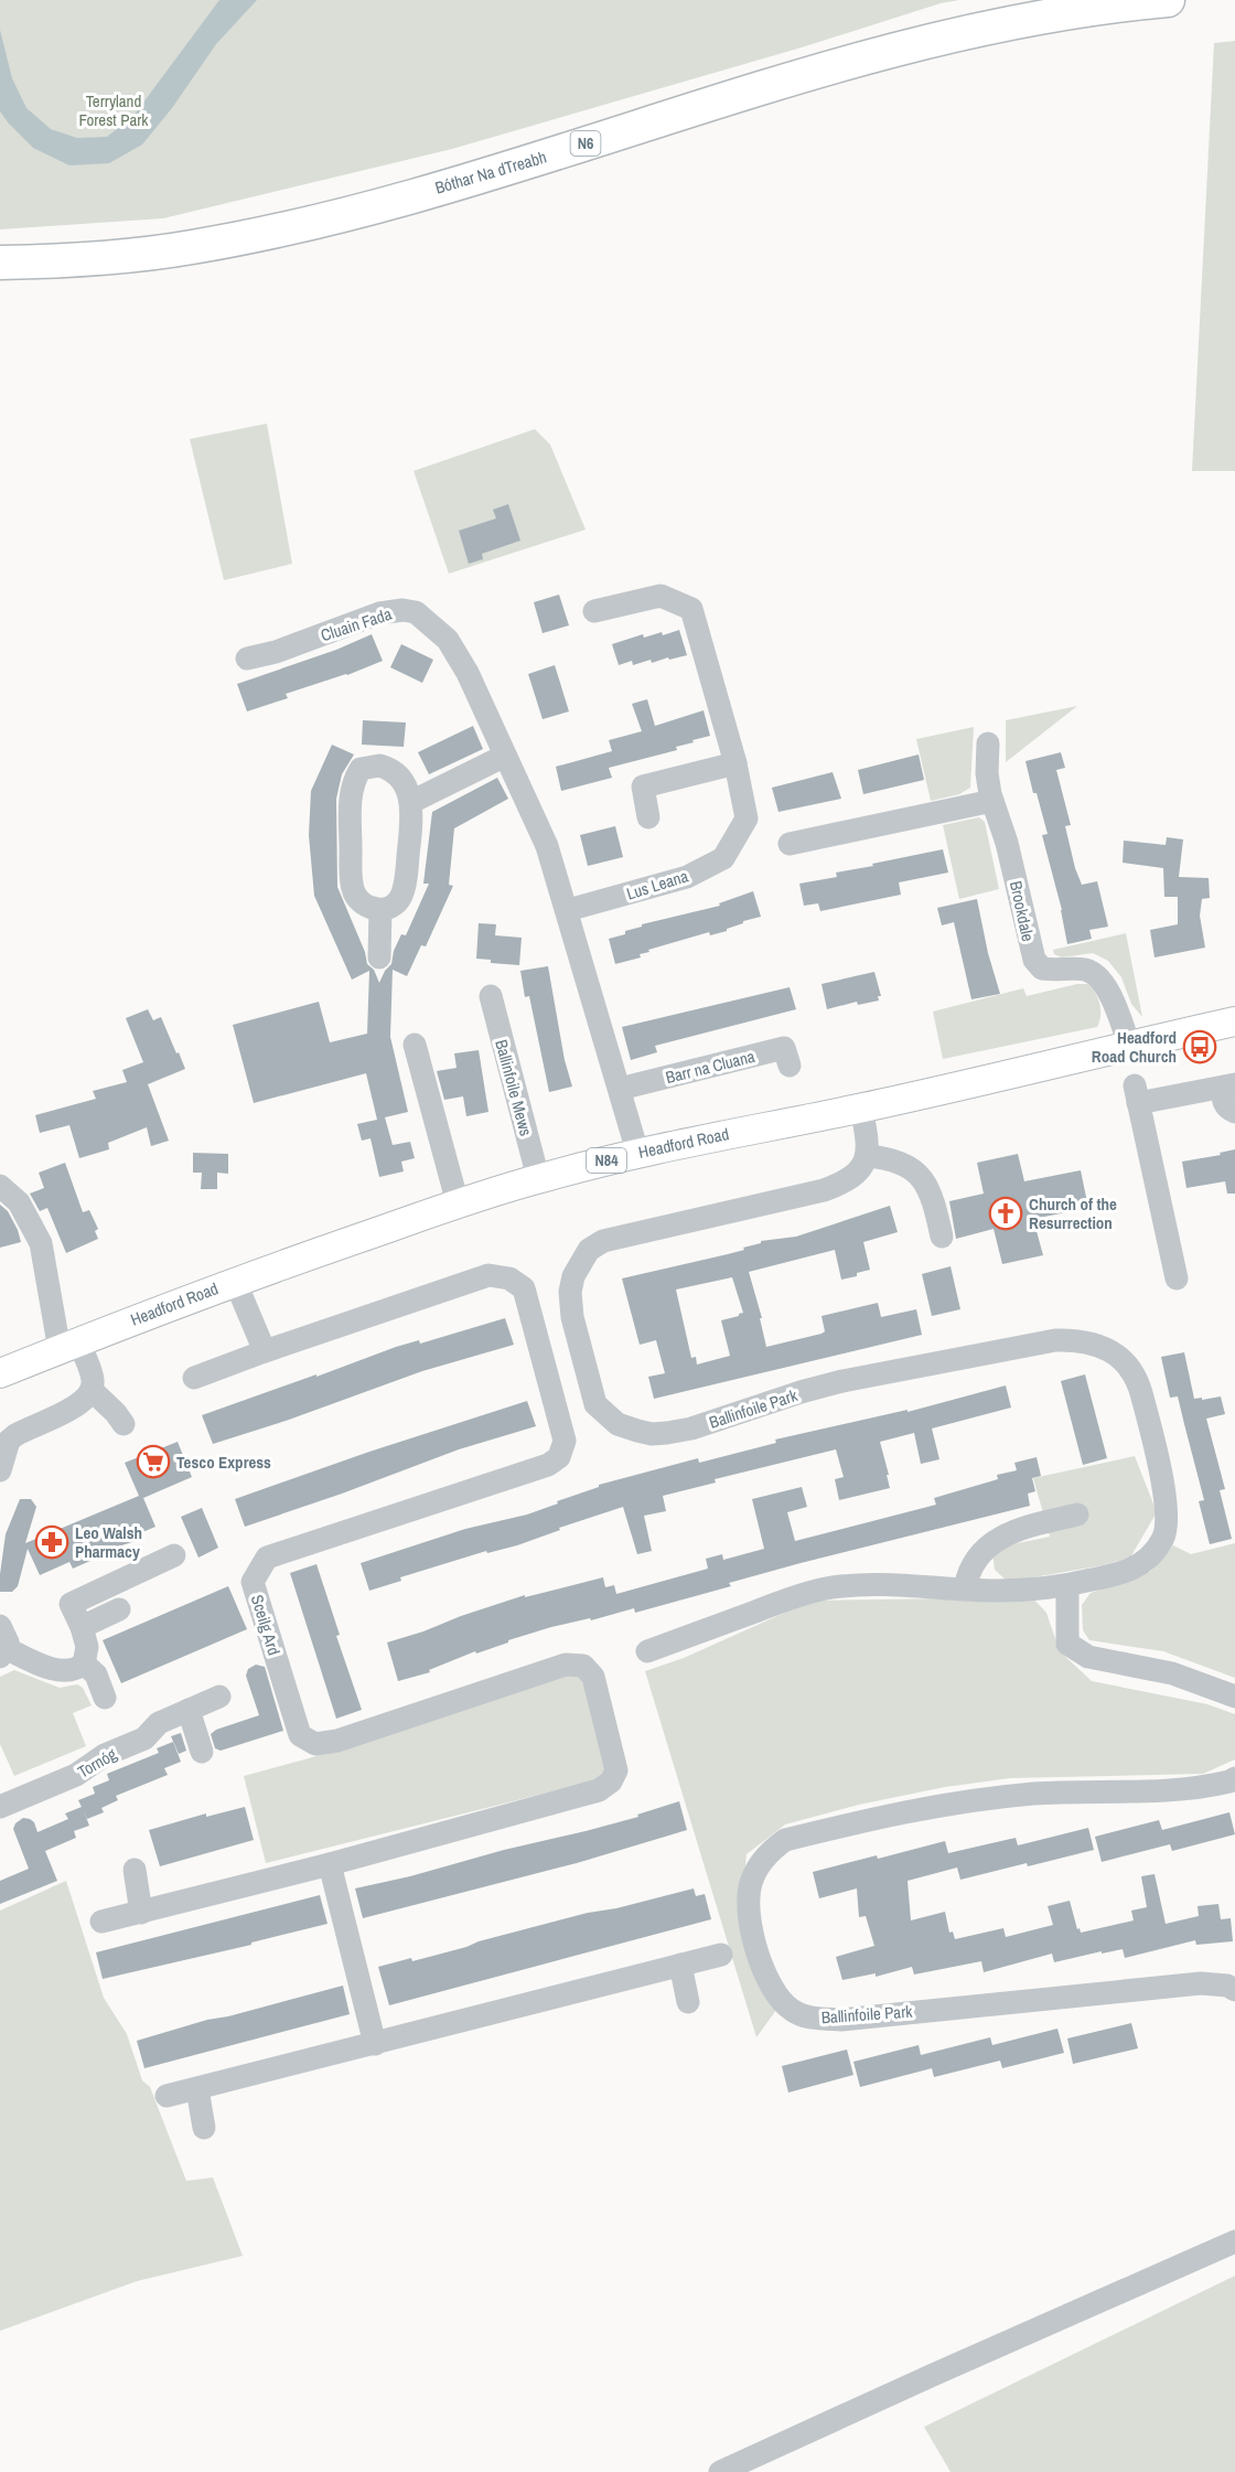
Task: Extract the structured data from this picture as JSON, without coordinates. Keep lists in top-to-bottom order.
{
  "streets": {
    "highway": ["N6", "Bóthar Na dTreabh"],
    "main road": ["Headford Road", "N84"],
    "street": [
      "Cluain Fada",
      "Lus Leana",
      "Brookdale",
      "Barr na Cluana",
      "Ballinfoile Mews",
      "Ballinfoile Park",
      "Sceilg Ard",
      "Tornóg"
    ]
  },
  "crossings": [
    ["Cluain Fada", "Lus Leana"],
    ["Brookdale", "Headford Road"],
    ["Ballinfoile Mews", "Headford Road"]
  ],
  "parks": ["Terryland Forest Park"],
  "places": {
    "bus stop": ["Headford Road Church"],
    "church": ["Church of the Resurrection"],
    "supermarket": ["Tesco Express"],
    "pharmacy": ["Leo Walsh Pharmacy"]
  }
}
